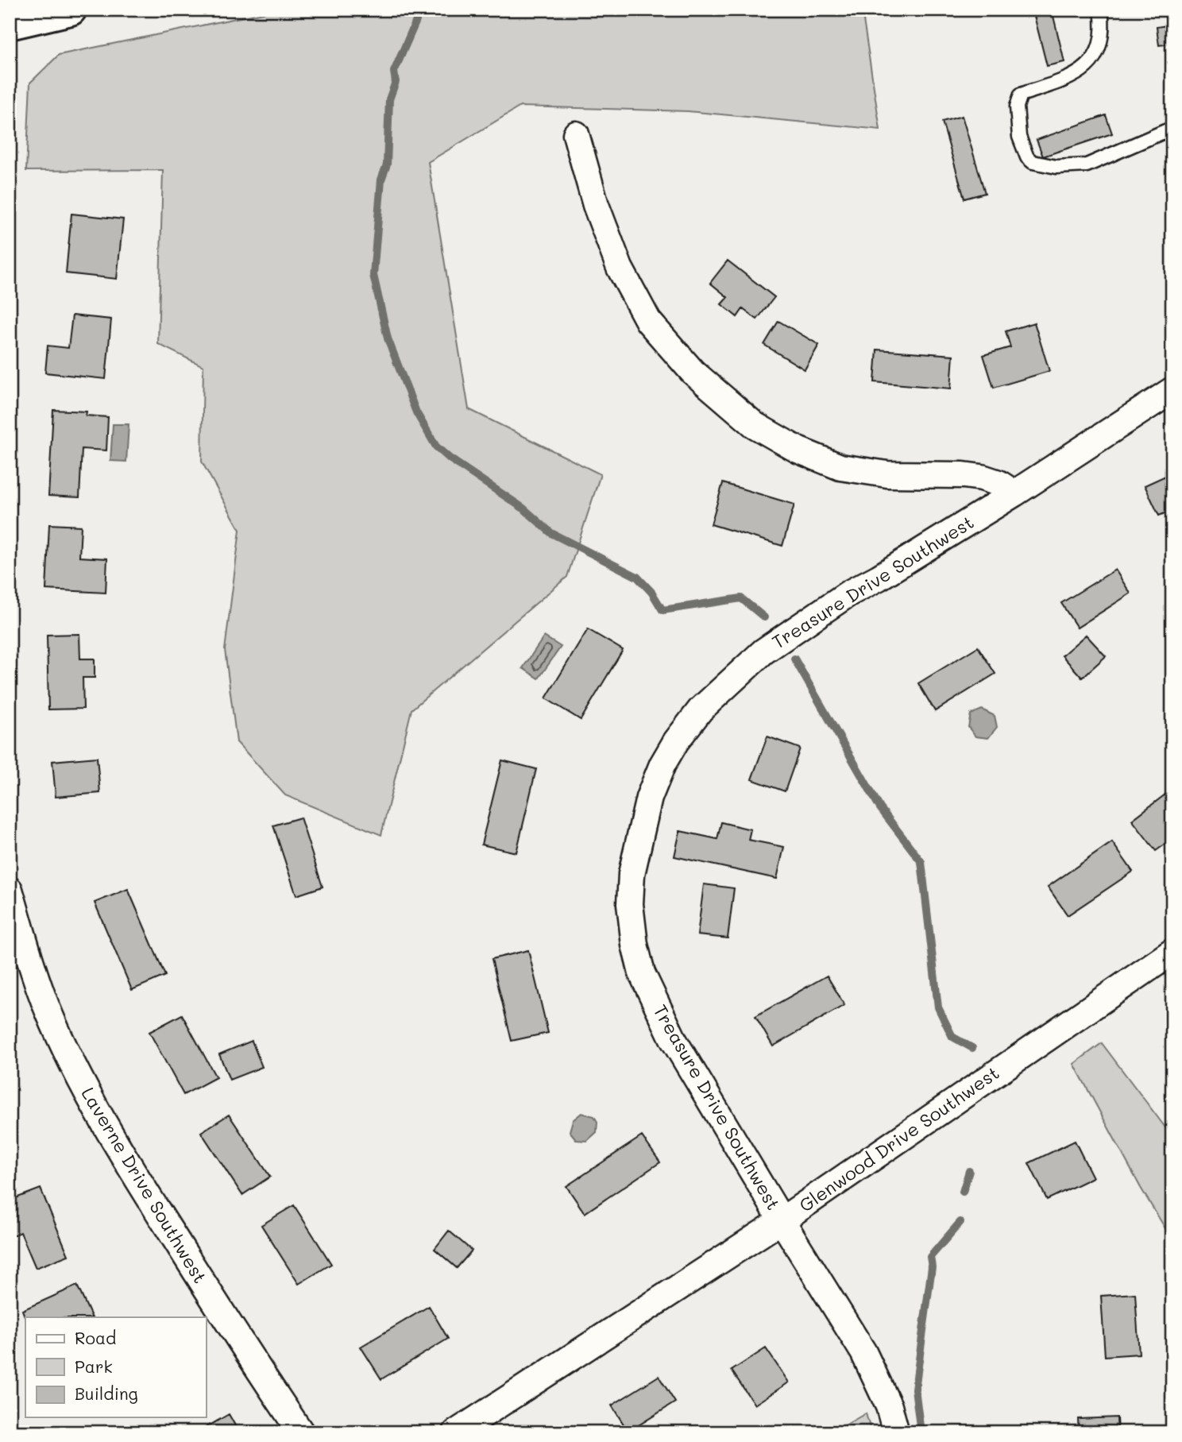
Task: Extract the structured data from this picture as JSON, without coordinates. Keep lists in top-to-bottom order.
{
  "streets": {
    "street": ["Treasure Drive Southwest", "Glenwood Drive Southwest", "Laverne Drive Southwest"]
  },
  "crossings": [
    ["Treasure Drive Southwest", "Glenwood Drive Southwest"]
  ],
  "legend": ["Road", "Park", "Building"]
}
